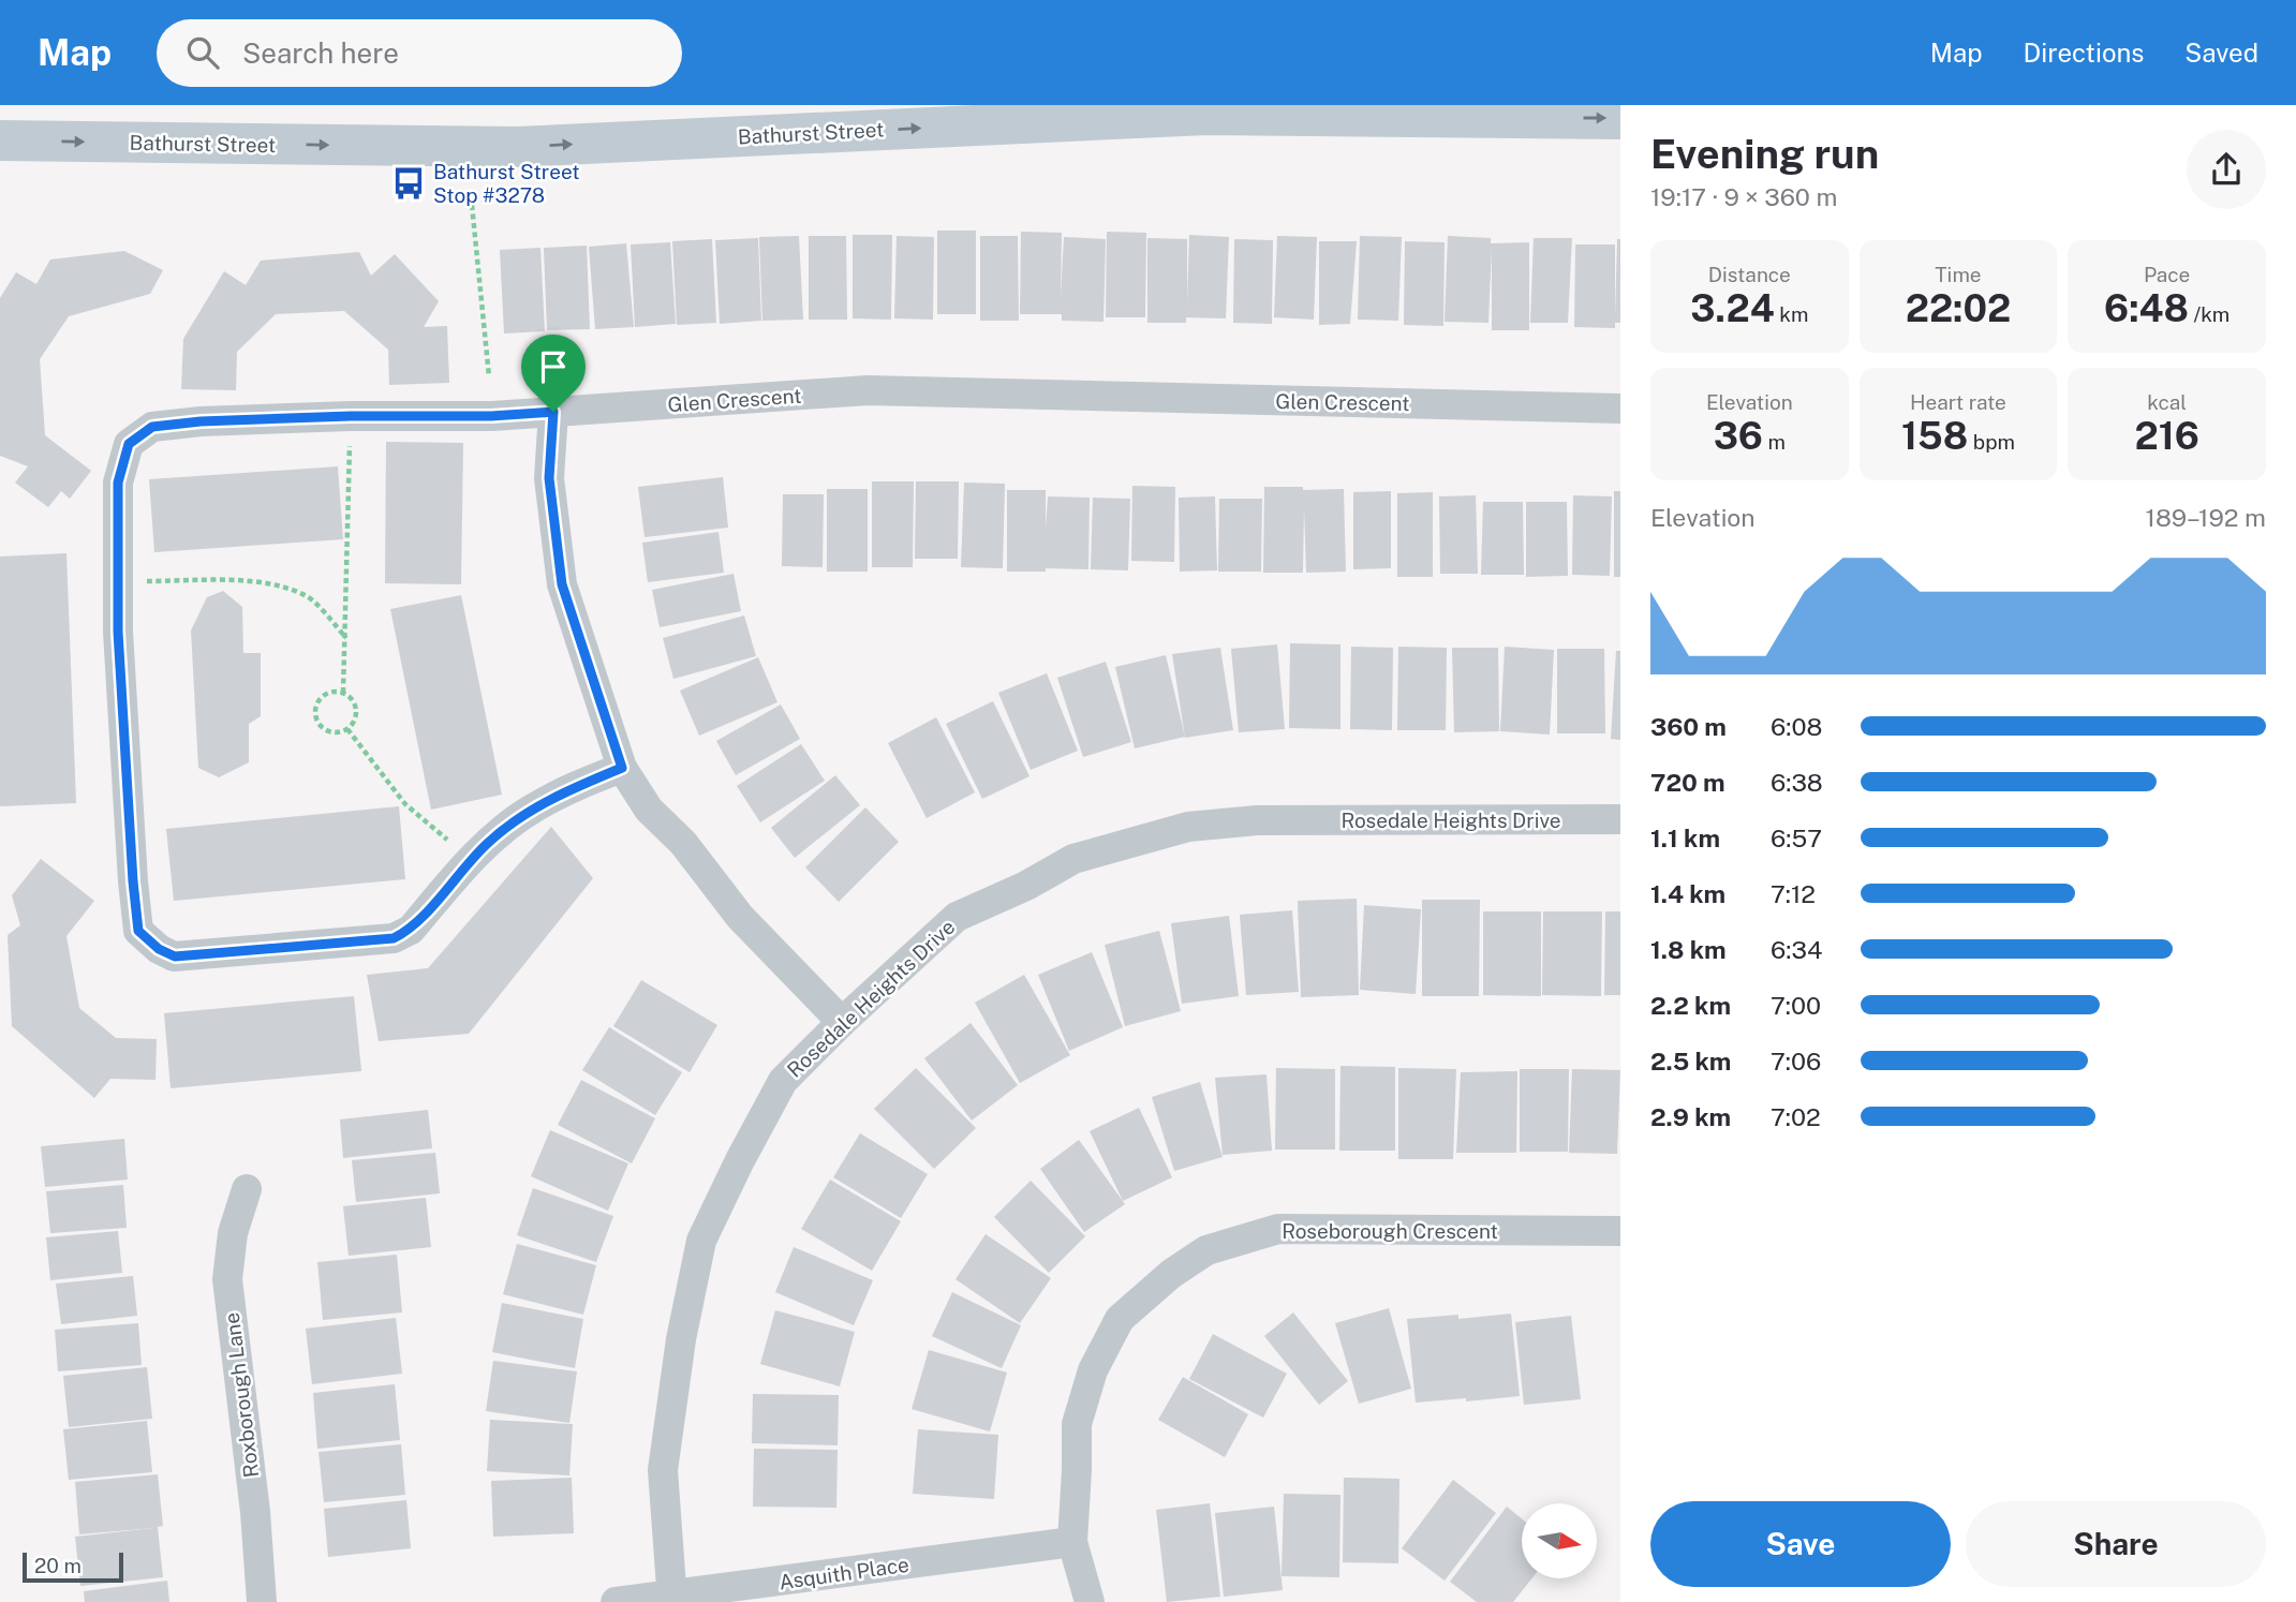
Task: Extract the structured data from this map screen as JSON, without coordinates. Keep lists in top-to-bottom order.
{
  "streets": {
    "main road": ["Bathurst Street"],
    "street": [
      "Glen Crescent",
      "Rosedale Heights Drive",
      "Roseborough Crescent",
      "Roxborough Lane",
      "Asquith Place"
    ]
  },
  "crossings": [
    ["Rosedale Heights Drive", "Asquith Place"],
    ["Roseborough Crescent", "Asquith Place"]
  ],
  "one_way": ["Bathurst Street"],
  "places": {
    "bus stop": ["Bathurst Street Stop #3278"]
  },
  "scale_bar": "20 m",
  "north": "right",
  "page": {
    "header": "Map",
    "search": "Search here",
    "nav": ["Map", "Directions", "Saved"],
    "heading": ["Evening run", "19:17 · 9 × 360 m"],
    "stats": [
      ["Distance", "3.24 km"],
      ["Time", "22:02"],
      ["Pace", "6:48 /km"],
      ["Elevation", "36 m"],
      ["Heart rate", "158 bpm"],
      ["kcal", "216"]
    ],
    "chart": ["Elevation", "189–192 m"],
    "list": [
      {
        "name": "360 m",
        "note": "6:08"
      },
      {
        "name": "720 m",
        "note": "6:38"
      },
      {
        "name": "1.1 km",
        "note": "6:57"
      },
      {
        "name": "1.4 km",
        "note": "7:12"
      },
      {
        "name": "1.8 km",
        "note": "6:34"
      },
      {
        "name": "2.2 km",
        "note": "7:00"
      },
      {
        "name": "2.5 km",
        "note": "7:06"
      },
      {
        "name": "2.9 km",
        "note": "7:02"
      }
    ],
    "buttons": ["Save", "Share"],
    "scale": "20 m"
  }
}
